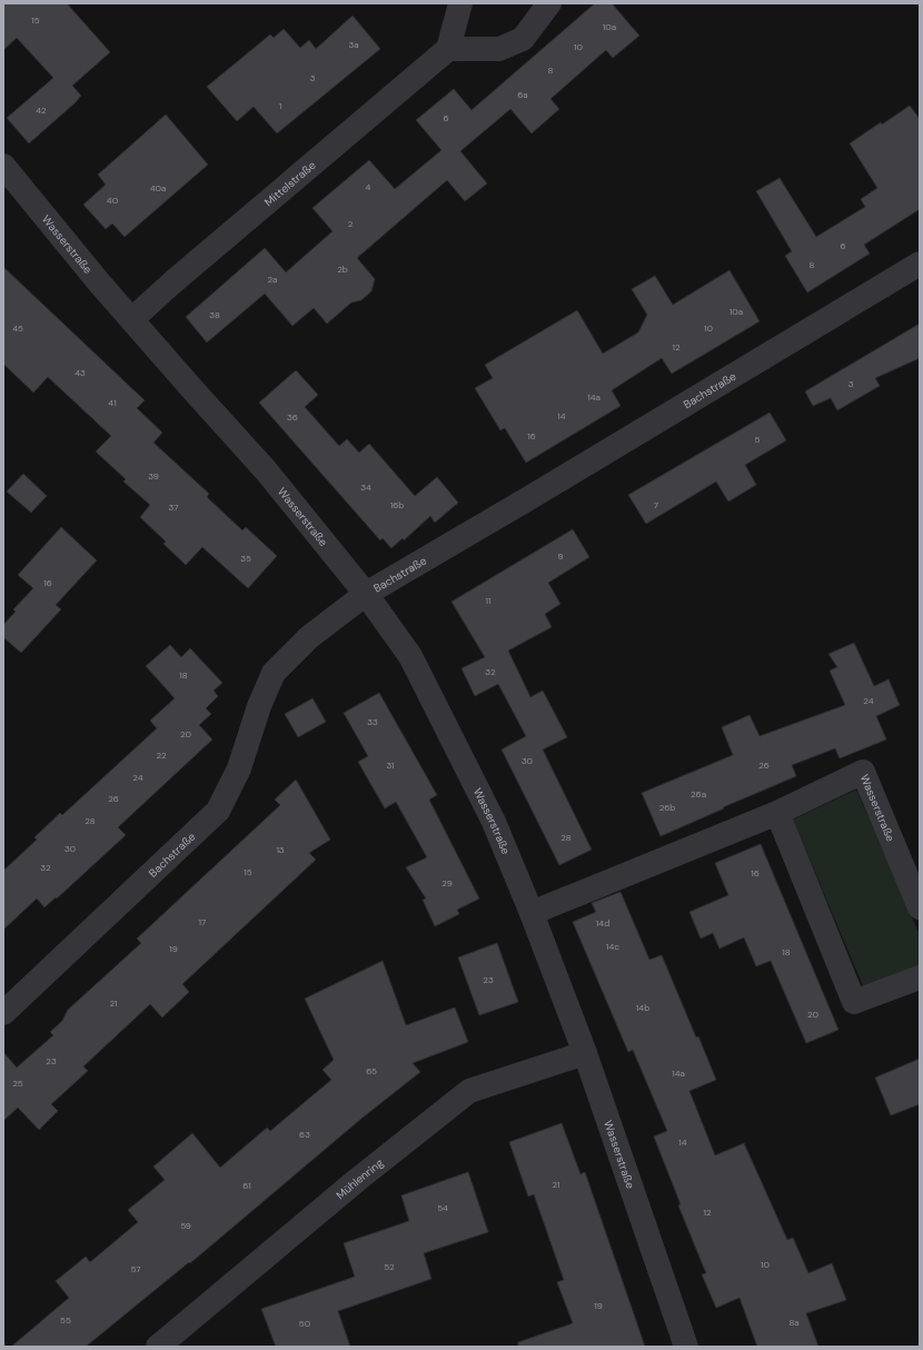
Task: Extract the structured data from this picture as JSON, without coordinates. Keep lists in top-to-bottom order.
{
  "streets": {
    "street": [
      "Mittelstraße",
      "Wasserstraße",
      "Bachstraße",
      "Mühlenring"
    ]
  },
  "crossings": [
    ["Mittelstraße", "Wasserstraße"],
    ["Wasserstraße", "Bachstraße"],
    ["Wasserstraße", "Mühlenring"]
  ],
  "house_numbers": [
    "15",
    "10a",
    "3a",
    "10",
    "8",
    "3",
    "6a",
    "1",
    "42",
    "6",
    "4",
    "40a",
    "40",
    "2",
    "6",
    "8",
    "2b",
    "2a",
    "10a",
    "38",
    "45",
    "10",
    "12",
    "43",
    "3",
    "14a",
    "41",
    "14",
    "36",
    "16",
    "5",
    "39",
    "34",
    "16b",
    "7",
    "37",
    "9",
    "35",
    "16",
    "11",
    "32",
    "18",
    "24",
    "33",
    "20",
    "22",
    "30",
    "31",
    "26",
    "24",
    "26a",
    "26",
    "26b",
    "28",
    "28",
    "30",
    "13",
    "32",
    "15",
    "16",
    "29",
    "17",
    "14d",
    "14c",
    "19",
    "18",
    "23",
    "21",
    "14b",
    "20",
    "23",
    "65",
    "14a",
    "25",
    "63",
    "14",
    "21",
    "61",
    "54",
    "12",
    "59",
    "10",
    "52",
    "57",
    "19",
    "55",
    "8a",
    "50"
  ]
}
